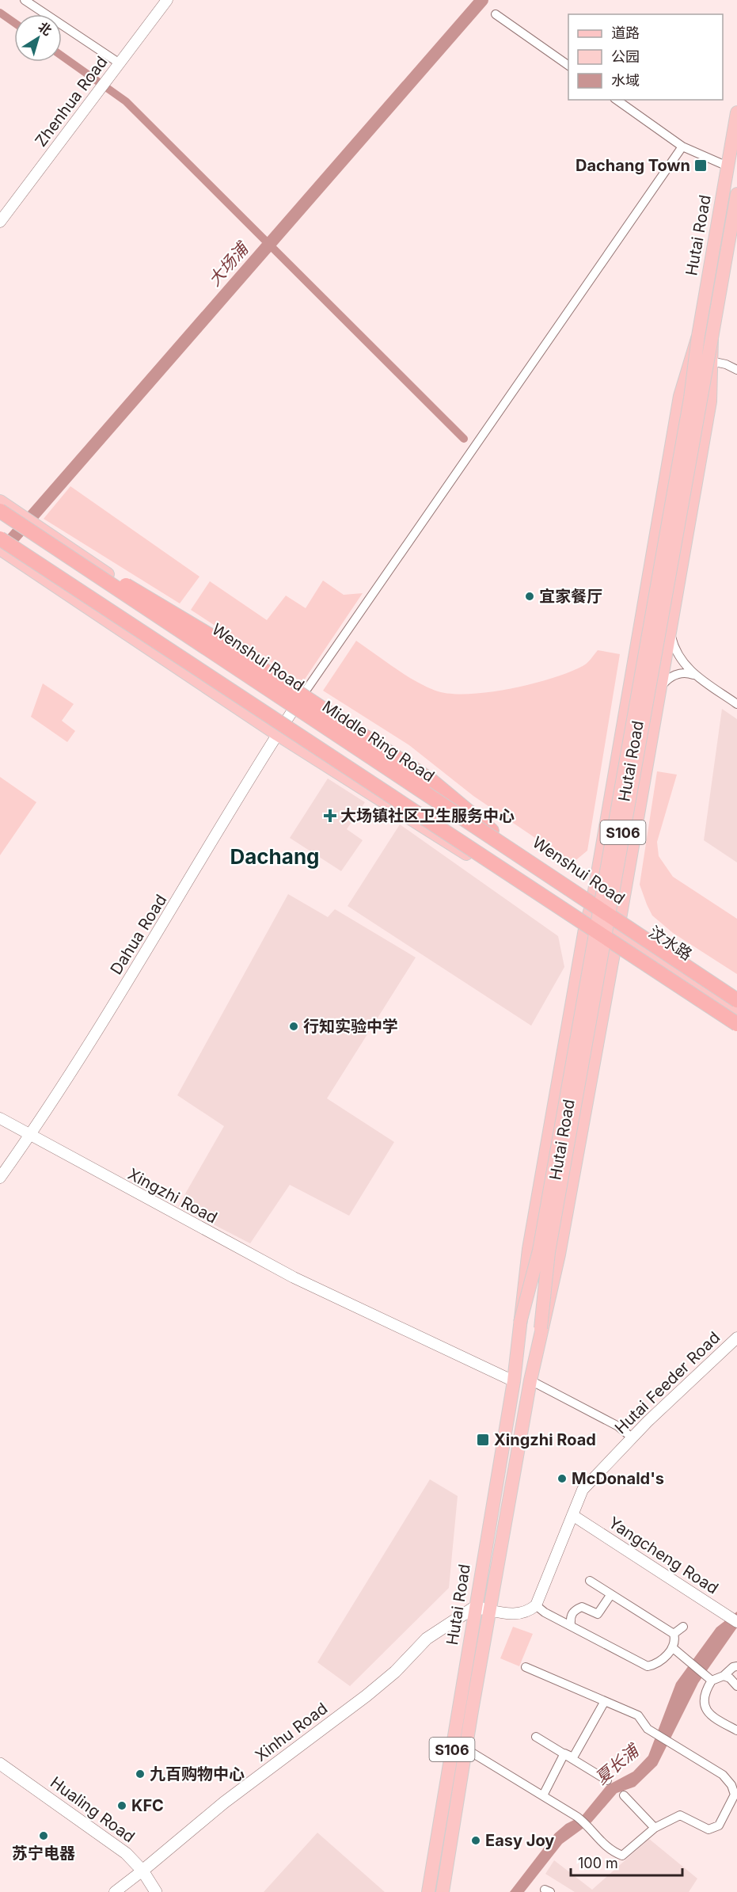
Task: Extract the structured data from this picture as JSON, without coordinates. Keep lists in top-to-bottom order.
{
  "streets": {
    "highway": ["Middle Ring Road"],
    "main road": [
      "Hutai Road",
      "Wenshui Road",
      "S106",
      "汶水路",
      "Xinhu Road",
      "Hualing Road"
    ],
    "street": [
      "Zhenhua Road",
      "Dahua Road",
      "Xingzhi Road",
      "Hutai Feeder Road",
      "Yangcheng Road"
    ]
  },
  "crossings": [
    ["Hutai Road", "Wenshui Road"],
    ["Hutai Road", "汶水路"],
    ["Hutai Road", "Xingzhi Road"],
    ["Hutai Road", "Xinhu Road"],
    ["Wenshui Road", "Middle Ring Road"],
    ["Wenshui Road", "Dahua Road"],
    ["Wenshui Road", "汶水路"],
    ["Dahua Road", "Xingzhi Road"],
    ["Hutai Feeder Road", "Yangcheng Road"],
    ["Xinhu Road", "Hualing Road"]
  ],
  "districts": ["Dachang"],
  "water": ["大场浦", "夏长浦"],
  "places": {
    "transit": ["Dachang Town", "Xingzhi Road"],
    "other": [
      "宜家餐厅",
      "行知实验中学",
      "McDonald's",
      "九百购物中心",
      "KFC",
      "苏宁电器",
      "Easy Joy"
    ],
    "health": ["大场镇社区卫生服务中心"]
  },
  "legend": ["道路", "公园", "水域"],
  "scale_bar": "100 m",
  "north": "top right"
}
